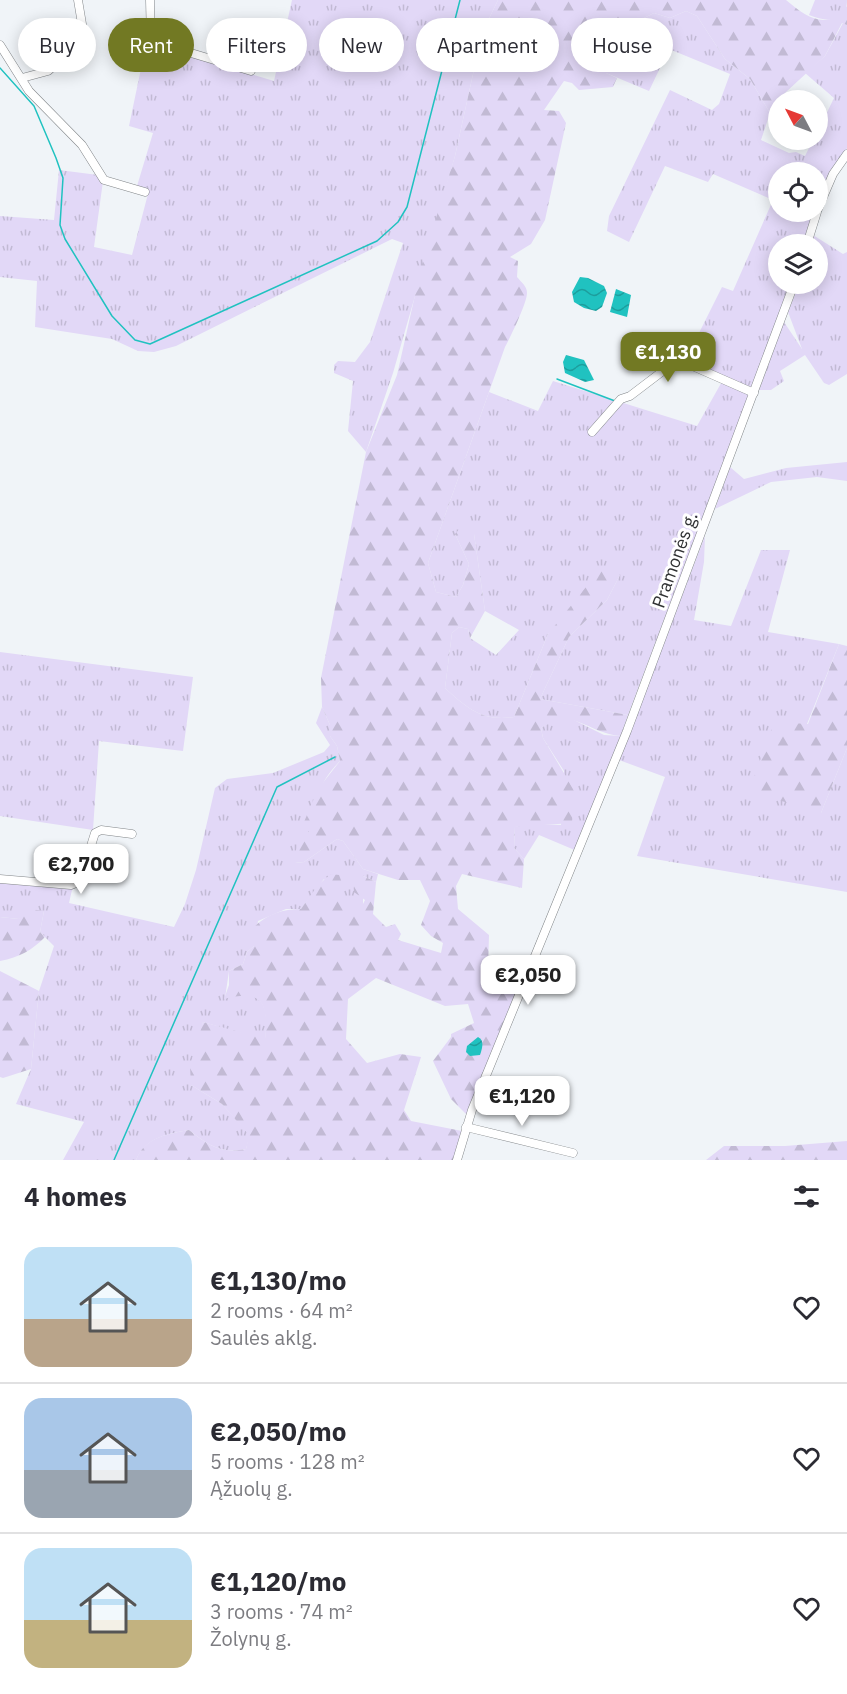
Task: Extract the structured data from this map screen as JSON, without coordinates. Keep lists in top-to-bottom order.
{
  "streets": {
    "street": ["Pramonės g."]
  },
  "north": "top left",
  "page": {
    "chip": [
      "Buy",
      "Rent",
      "Filters",
      "New",
      "Apartment",
      "House"
    ],
    "price": [
      "€1,130",
      "€2,700",
      "€2,050",
      "€1,120"
    ],
    "heading": "4 homes",
    "list": [
      {
        "name": "€1,130/mo",
        "note": "2 rooms · 64 m² · Saulės aklg."
      },
      {
        "name": "€2,050/mo",
        "note": "5 rooms · 128 m² · Ąžuolų g."
      },
      {
        "name": "€1,120/mo",
        "note": "3 rooms · 74 m² · Žolynų g."
      }
    ]
  }
}
